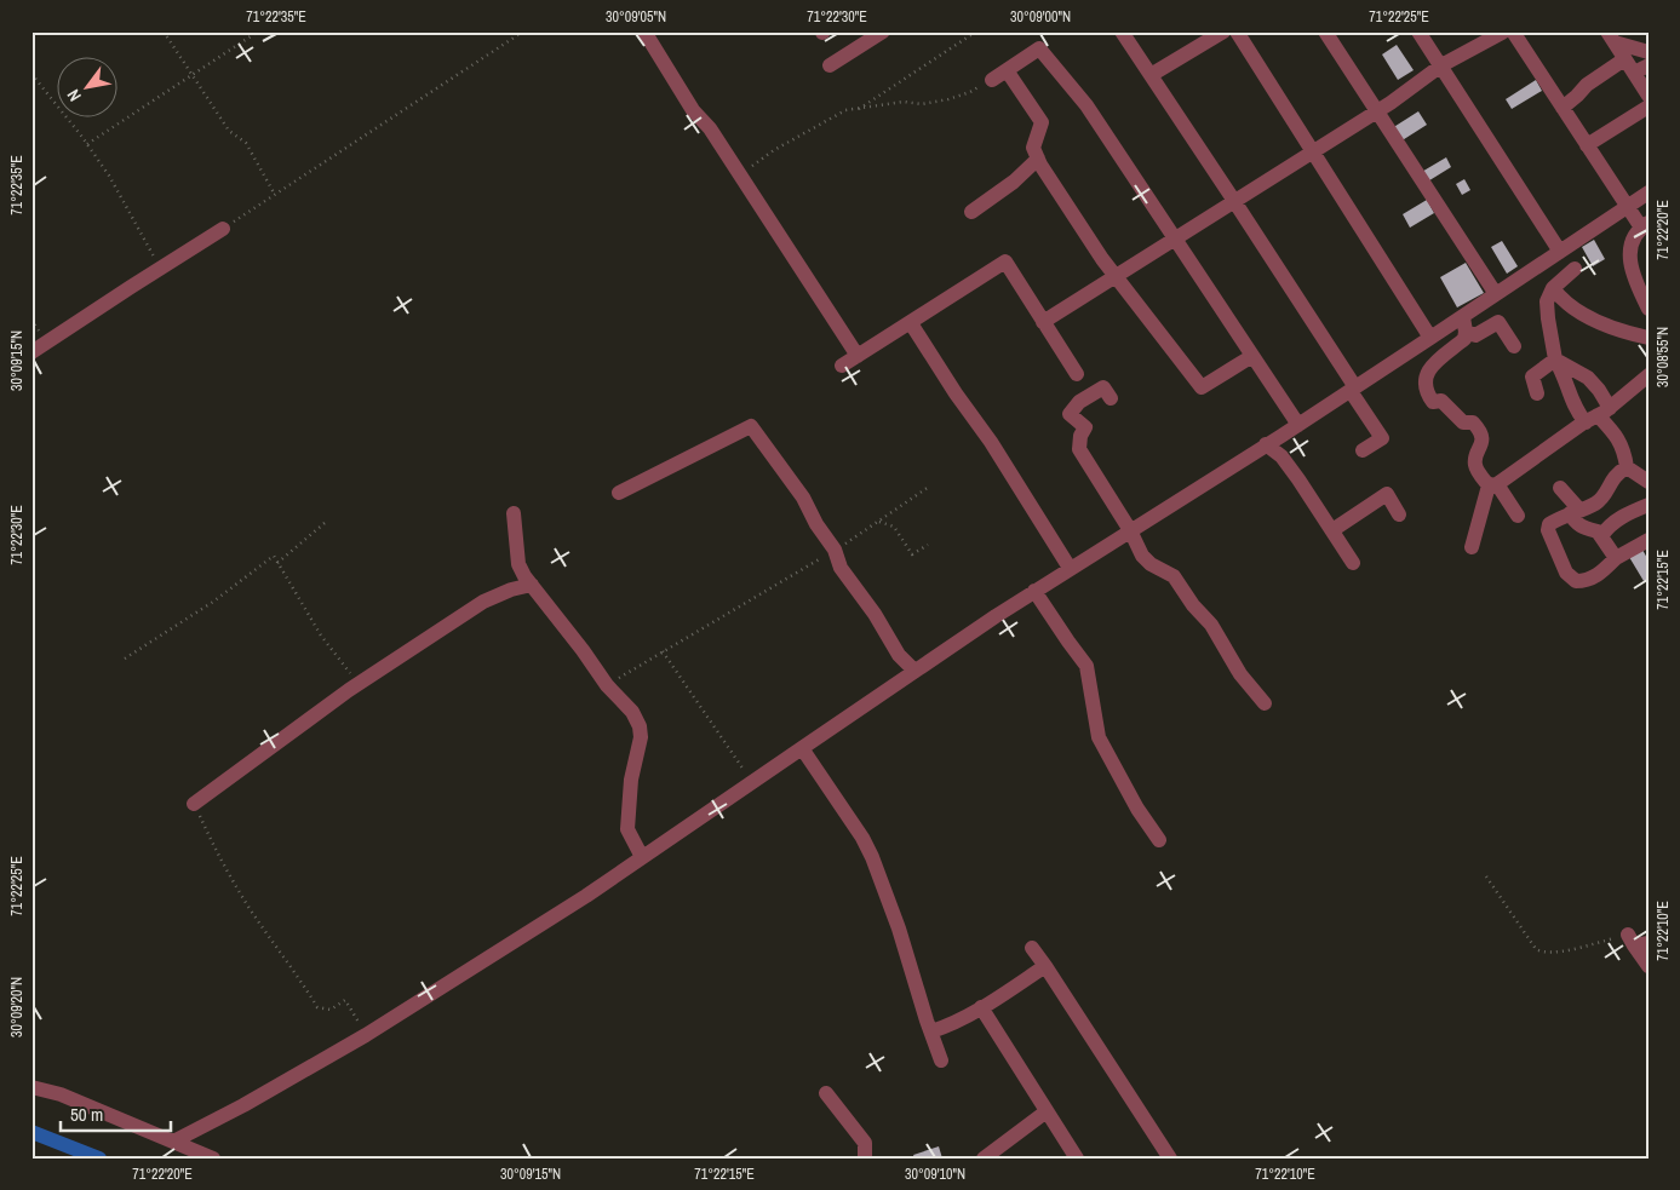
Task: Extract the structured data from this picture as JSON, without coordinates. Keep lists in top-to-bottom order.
{
  "scale_bar": "50 m",
  "north": "bottom left",
  "coordinates": [
    "71°22'35\"E",
    "30°09'05\"N",
    "71°22'30\"E",
    "30°09'00\"N",
    "71°22'25\"E",
    "71°22'20\"E",
    "30°08'55\"N",
    "30°09'15\"N",
    "71°22'15\"E",
    "71°22'10\"E",
    "30°09'20\"N",
    "30°09'10\"N"
  ]
}
